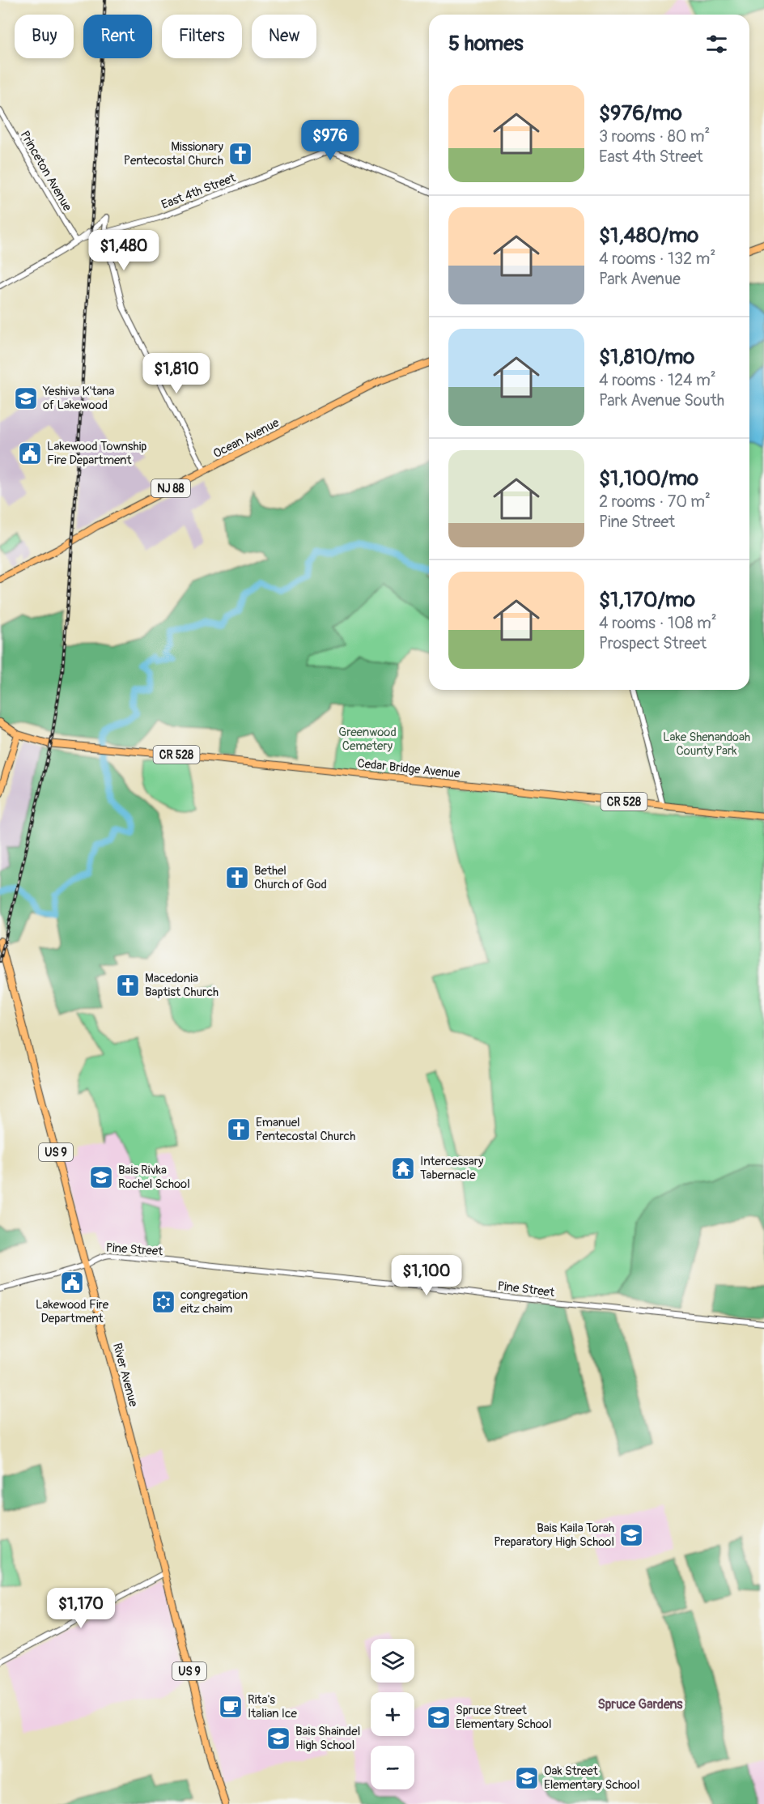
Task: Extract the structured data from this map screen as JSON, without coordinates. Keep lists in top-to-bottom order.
{
  "streets": {
    "highway": ["US 9", "River Avenue"],
    "main road": [
      "Ocean Avenue",
      "NJ 88",
      "CR 528",
      "Cedar Bridge Avenue"
    ],
    "street": ["Princeton Avenue", "East 4th Street", "Pine Street"]
  },
  "crossings": [
    ["Princeton Avenue", "East 4th Street"],
    ["Pine Street", "River Avenue"]
  ],
  "districts": ["Spruce Gardens"],
  "parks": ["Greenwood Cemetery", "Lake Shenandoah County Park"],
  "places": {
    "church": [
      "Missionary Pentecostal Church",
      "Bethel Church of God",
      "Macedonia Baptist Church",
      "Emanuel Pentecostal Church"
    ],
    "school or university": [
      "Yeshiva K'tana of Lakewood",
      "Bais Rivka Rochel School",
      "Bais Kaila Torah Preparatory High School",
      "Spruce Street Elementary School",
      "Bais Shaindel High School",
      "Oak Street Elementary School"
    ],
    "public building": ["Lakewood Township Fire Department", "Lakewood Fire Department"],
    "temple": ["Intercessary Tabernacle"],
    "synagogue": ["congregation eitz chaim"],
    "cafe": ["Rita's Italian Ice"]
  },
  "page": {
    "chip": [
      "Buy",
      "Rent",
      "Filters",
      "New"
    ],
    "heading": "5 homes",
    "list": [
      {
        "name": "$976/mo",
        "note": "3 rooms · 80 m² · East 4th Street"
      },
      {
        "name": "$1,480/mo",
        "note": "4 rooms · 132 m² · Park Avenue"
      },
      {
        "name": "$1,810/mo",
        "note": "4 rooms · 124 m² · Park Avenue South"
      },
      {
        "name": "$1,100/mo",
        "note": "2 rooms · 70 m² · Pine Street"
      },
      {
        "name": "$1,170/mo",
        "note": "4 rooms · 108 m² · Prospect Street"
      }
    ],
    "price": [
      "$976",
      "$1,480",
      "$1,810",
      "$1,100",
      "$1,170"
    ],
    "map_buttons": ["+", "−"]
  }
}
